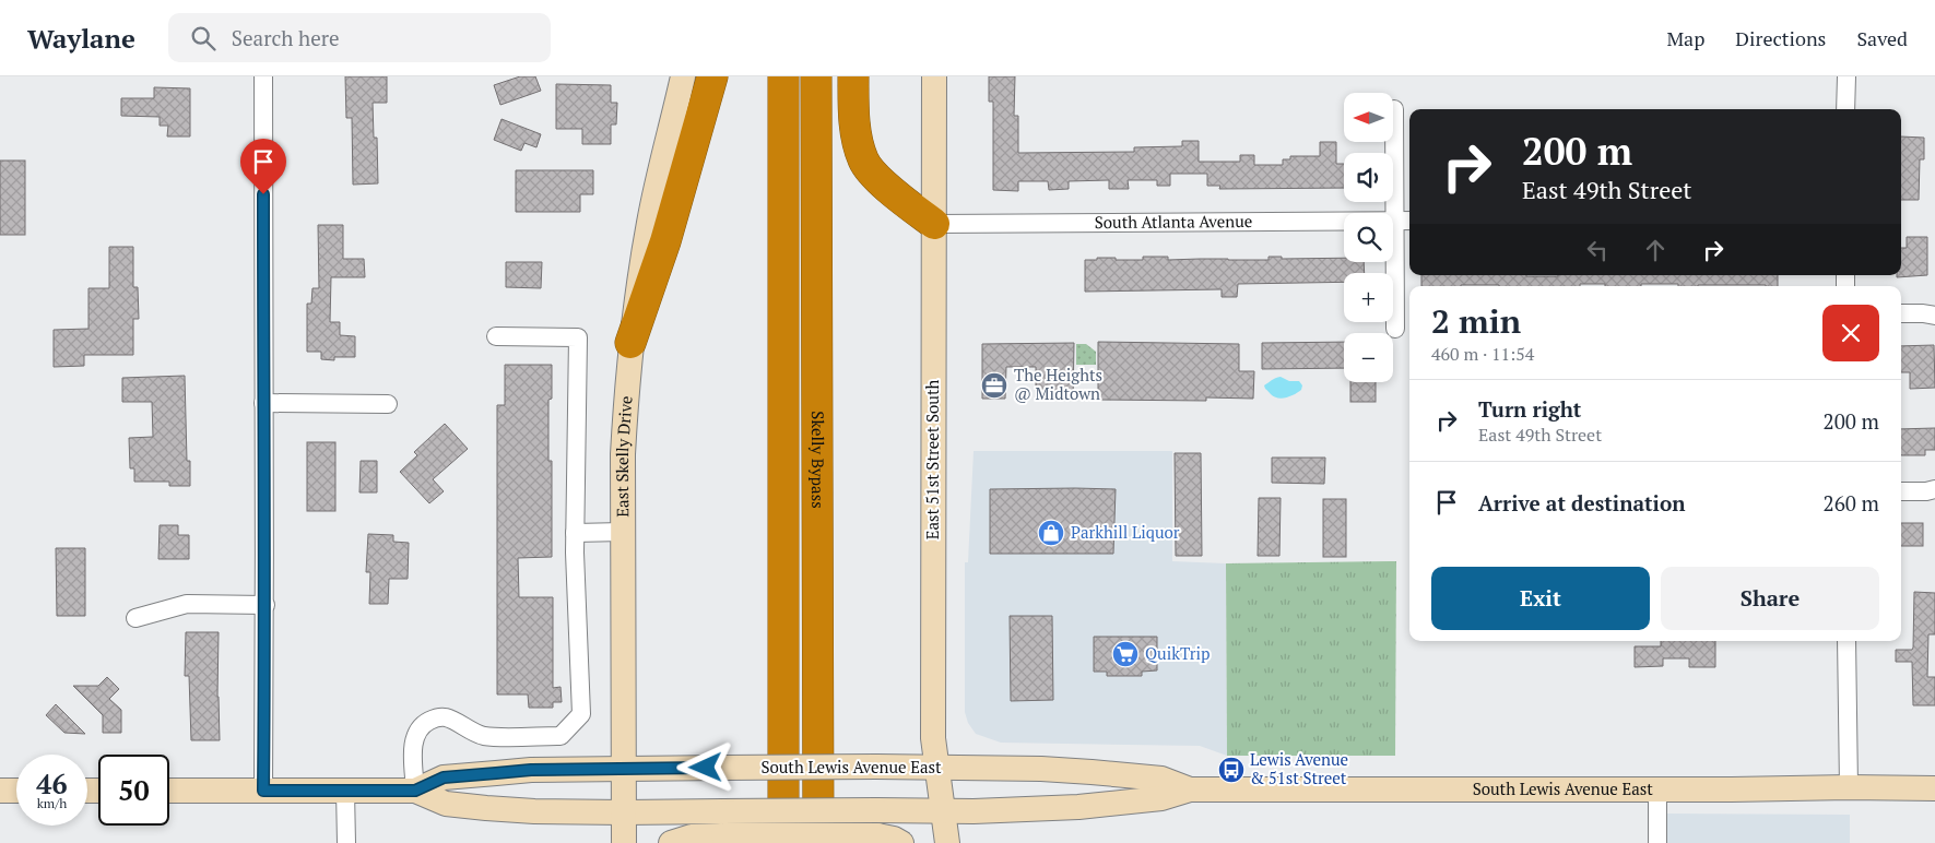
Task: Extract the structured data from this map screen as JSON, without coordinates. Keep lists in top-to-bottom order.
{
  "streets": {
    "highway": ["Skelly Bypass"],
    "main road": ["East Skelly Drive", "East 51st Street South", "South Lewis Avenue East"],
    "street": ["South Atlanta Avenue"]
  },
  "crossings": [
    ["South Atlanta Avenue", "East 51st Street South"],
    ["East Skelly Drive", "South Lewis Avenue East"],
    ["East 51st Street South", "South Lewis Avenue East"]
  ],
  "places": {
    "office": ["The Heights @ Midtown"],
    "shop": ["Parkhill Liquor"],
    "supermarket": ["QuikTrip"],
    "bus stop": ["Lewis Avenue & 51st Street"]
  },
  "north": "left",
  "page": {
    "header": "Waylane",
    "search": "Search here",
    "nav": ["Map", "Directions", "Saved"],
    "map_buttons": ["+", "−"],
    "turn": ["200 m", "East 49th Street"],
    "heading": ["2 min", "460 m · 11:54"],
    "list": [
      {
        "name": "Turn right",
        "note": "East 49th Street",
        "value": "200 m"
      },
      {
        "name": "Arrive at destination",
        "value": "260 m"
      }
    ],
    "buttons": ["Exit", "Share"],
    "speed": "46 km/h",
    "limit": "50"
  }
}
